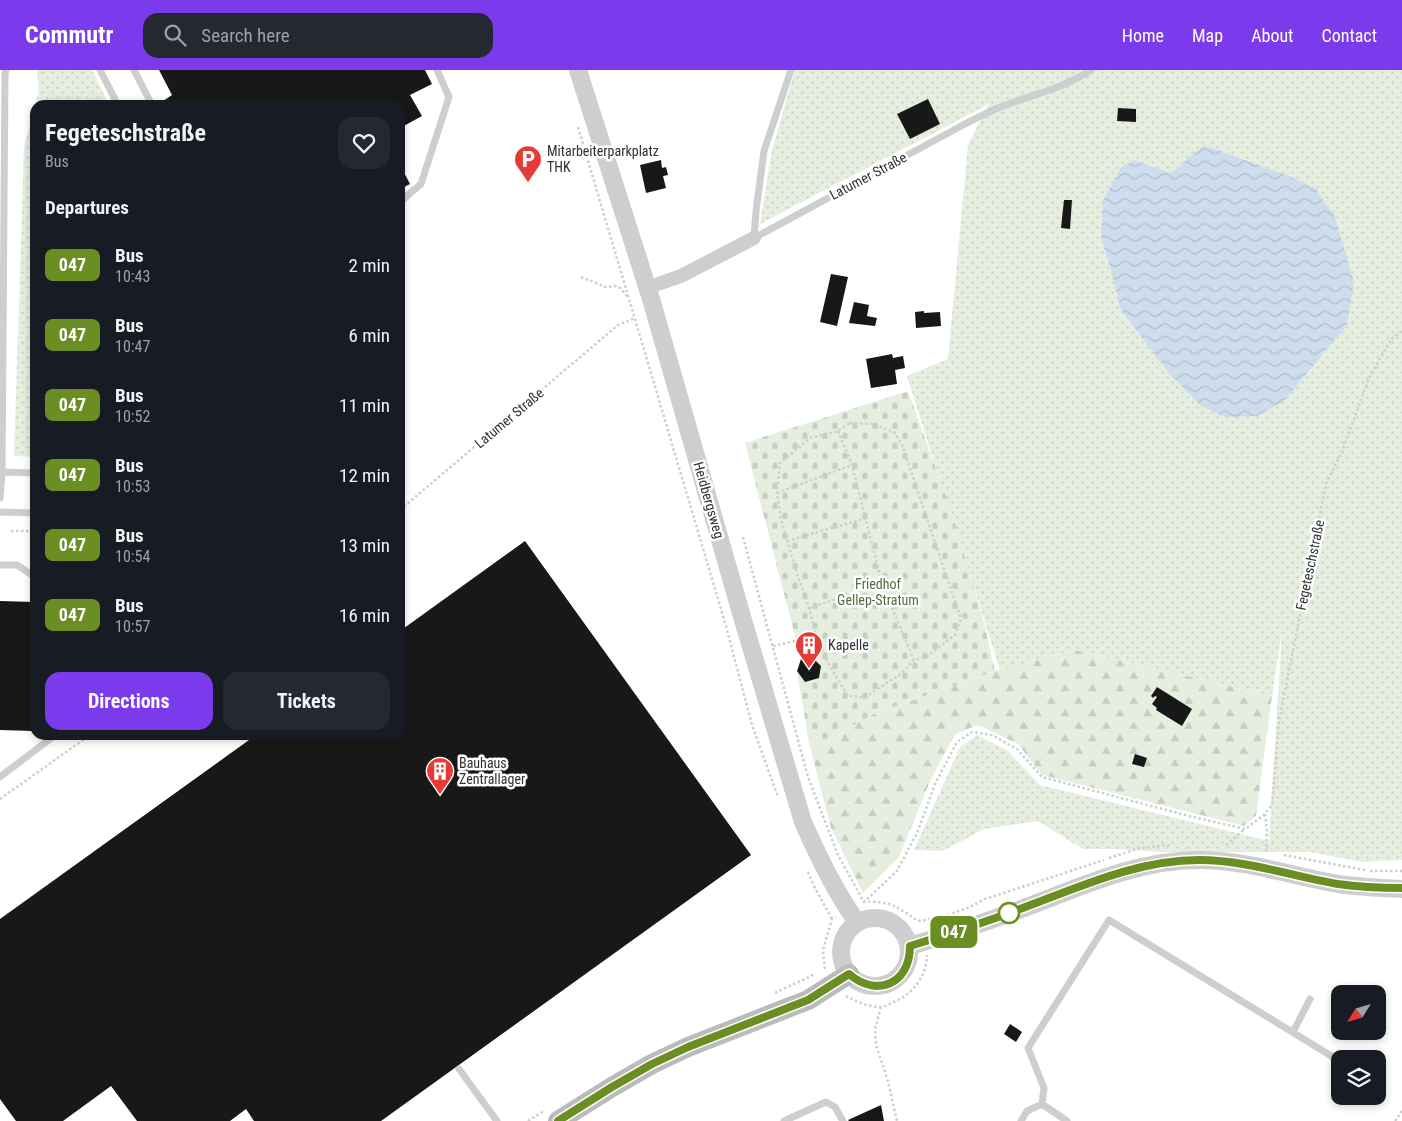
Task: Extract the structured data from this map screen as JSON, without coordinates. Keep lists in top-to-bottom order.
{
  "streets": {
    "street": ["Latumer Straße", "Heidbergsweg"],
    "path": ["Fegeteschstraße"]
  },
  "crossings": [
    ["Latumer Straße", "Heidbergsweg"]
  ],
  "parks": ["Friedhof Gellep-Stratum"],
  "places": {
    "parking": ["Mitarbeiterparkplatz THK"],
    "building": ["Kapelle", "Bauhaus Zentrallager"]
  },
  "lines": ["bus line 047"],
  "north": "bottom left",
  "page": {
    "header": "Commutr",
    "search": "Search here",
    "nav": [
      "Home",
      "Map",
      "About",
      "Contact"
    ],
    "on_map": "047",
    "heading": [
      ["Fegeteschstraße", "Bus"],
      "Departures"
    ],
    "list": [
      {
        "mark": "047",
        "name": "Bus",
        "note": "10:43",
        "value": "2 min"
      },
      {
        "mark": "047",
        "name": "Bus",
        "note": "10:47",
        "value": "6 min"
      },
      {
        "mark": "047",
        "name": "Bus",
        "note": "10:52",
        "value": "11 min"
      },
      {
        "mark": "047",
        "name": "Bus",
        "note": "10:53",
        "value": "12 min"
      },
      {
        "mark": "047",
        "name": "Bus",
        "note": "10:54",
        "value": "13 min"
      },
      {
        "mark": "047",
        "name": "Bus",
        "note": "10:57",
        "value": "16 min"
      }
    ],
    "buttons": ["Directions", "Tickets"]
  }
}
